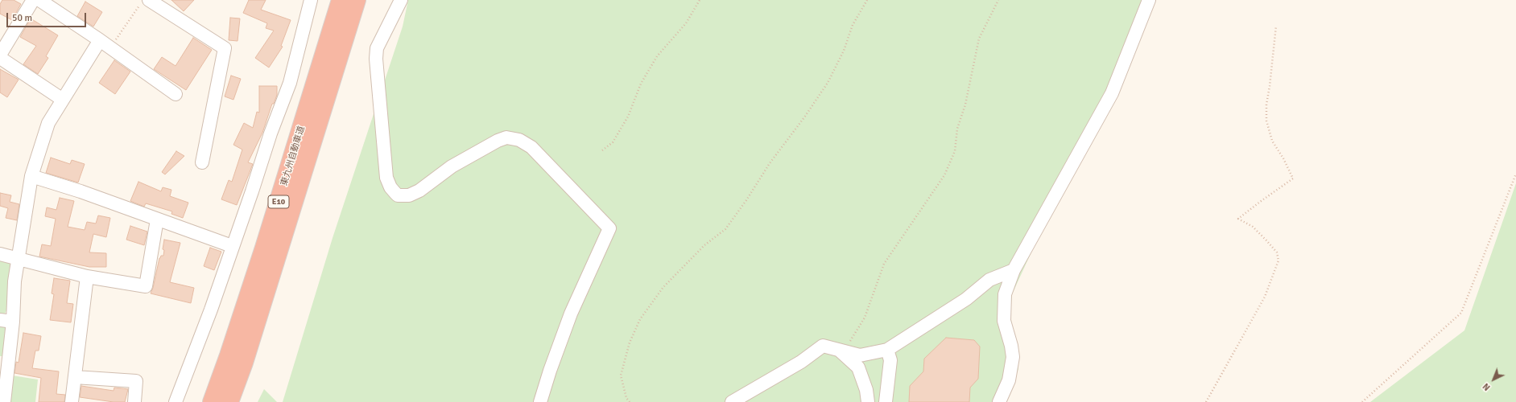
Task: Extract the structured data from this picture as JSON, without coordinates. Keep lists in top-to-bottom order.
{
  "streets": {
    "highway": ["東九州自動車道", "E10"]
  },
  "scale_bar": "50 m",
  "north": "bottom left"
}
